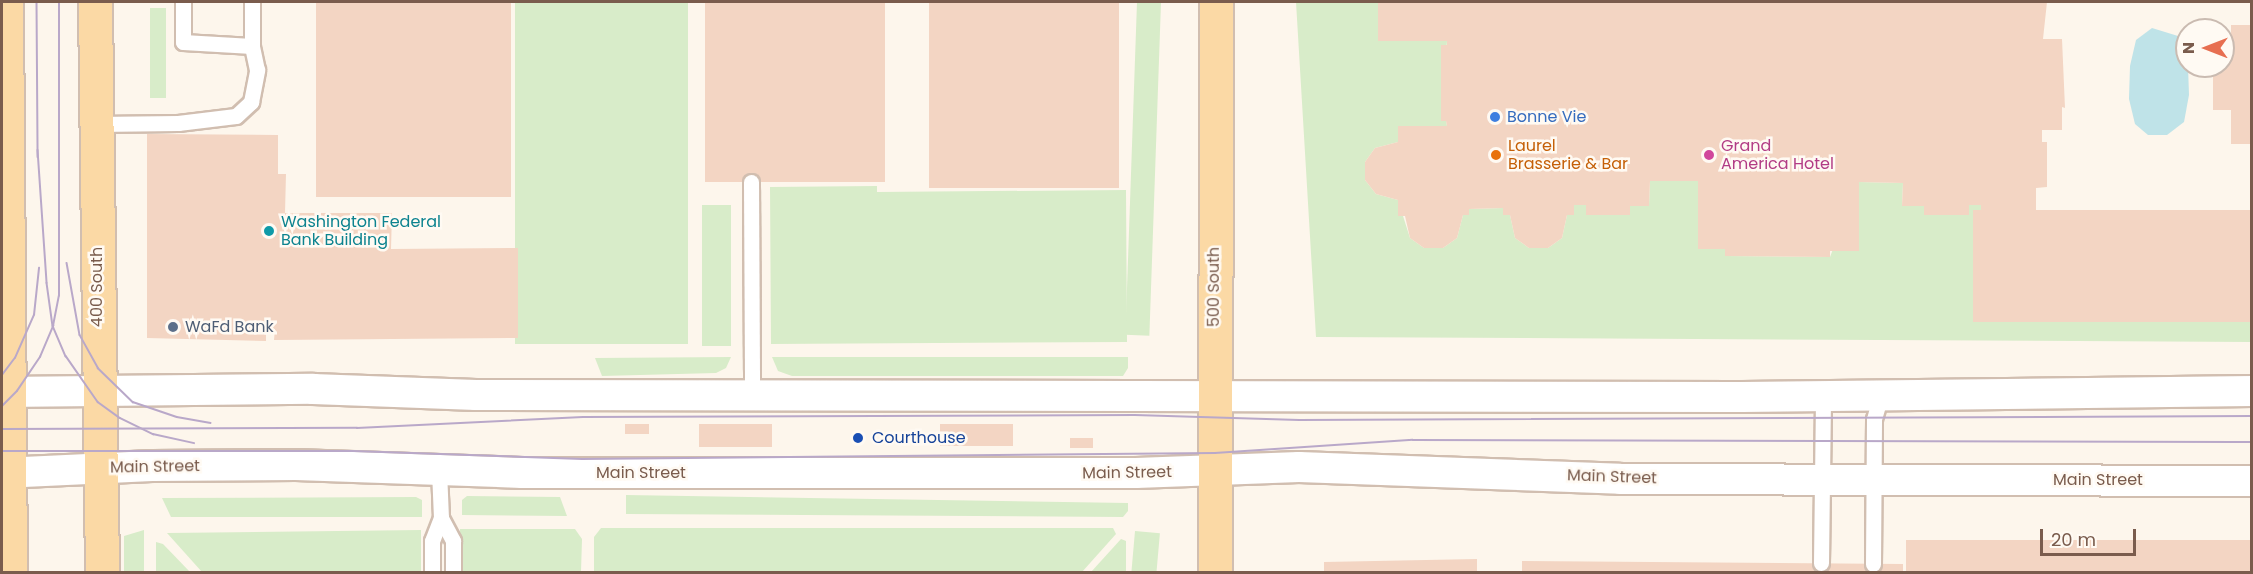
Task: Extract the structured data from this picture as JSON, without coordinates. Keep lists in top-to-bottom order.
{
  "streets": {
    "main road": ["400 South", "500 South"],
    "street": ["Main Street"]
  },
  "crossings": [
    ["400 South", "Main Street"],
    ["500 South", "Main Street"]
  ],
  "places": [
    "Bonne Vie",
    "Laurel Brasserie & Bar",
    "Grand America Hotel",
    "Washington Federal Bank Building",
    "WaFd Bank",
    "Courthouse"
  ],
  "scale_bar": "20 m",
  "north": "left"
}
